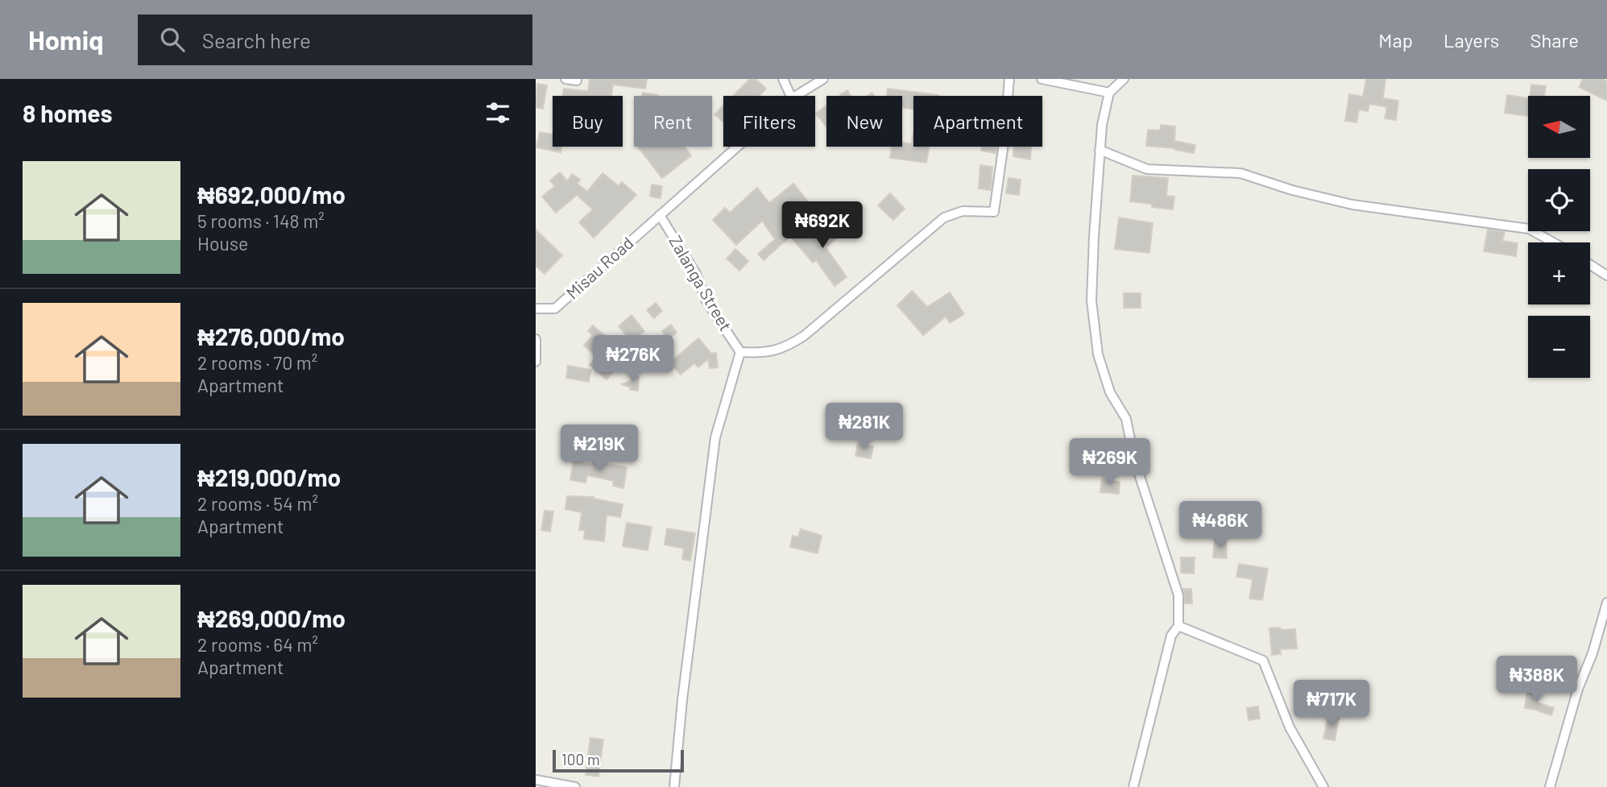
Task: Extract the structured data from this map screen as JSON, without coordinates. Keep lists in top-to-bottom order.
{
  "streets": {
    "street": ["Misau Road", "Zalanga Street"]
  },
  "crossings": [
    ["Misau Road", "Zalanga Street"]
  ],
  "scale_bar": "100 m",
  "north": "left",
  "page": {
    "header": "Homiq",
    "search": "Search here",
    "nav": ["Map", "Layers", "Share"],
    "heading": "8 homes",
    "map_buttons": ["+", "−"],
    "chip": [
      "Buy",
      "Rent",
      "Filters",
      "New",
      "Apartment"
    ],
    "list": [
      {
        "name": "₦692,000/mo",
        "note": "5 rooms · 148 m² · House"
      },
      {
        "name": "₦276,000/mo",
        "note": "2 rooms · 70 m² · Apartment"
      },
      {
        "name": "₦219,000/mo",
        "note": "2 rooms · 54 m² · Apartment"
      },
      {
        "name": "₦269,000/mo",
        "note": "2 rooms · 64 m² · Apartment"
      }
    ],
    "price": [
      "₦692K",
      "₦276K",
      "₦281K",
      "₦219K",
      "₦269K",
      "₦486K",
      "₦388K",
      "₦717K"
    ],
    "scale": "100 m"
  }
}
